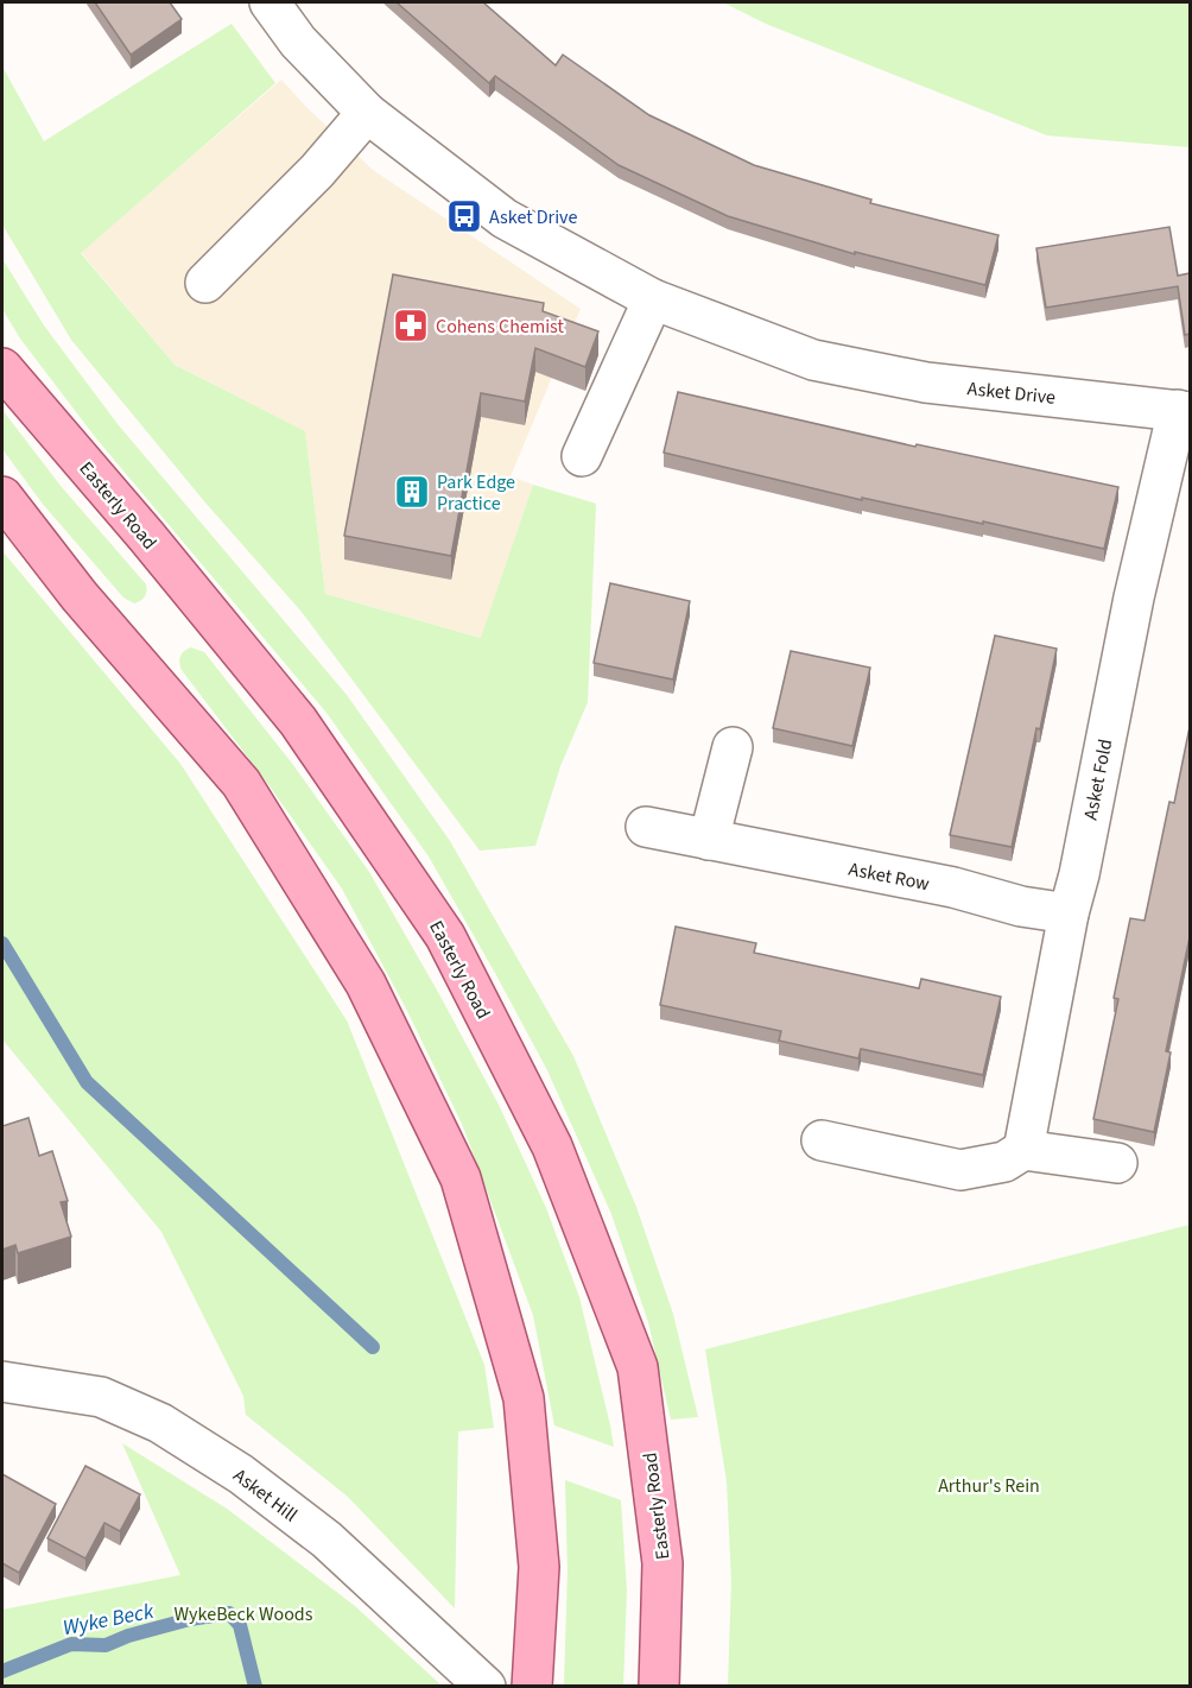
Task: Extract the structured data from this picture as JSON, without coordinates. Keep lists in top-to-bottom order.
{
  "streets": {
    "main road": ["Easterly Road"],
    "street": [
      "Asket Drive",
      "Asket Fold",
      "Asket Row",
      "Asket Hill"
    ]
  },
  "crossings": [
    ["Asket Drive", "Asket Fold"],
    ["Asket Fold", "Asket Row"]
  ],
  "water": ["Wyke Beck"],
  "parks": ["Arthur's Rein", "WykeBeck Woods"],
  "places": {
    "bus stop": ["Asket Drive"],
    "pharmacy": ["Cohens Chemist"],
    "building": ["Park Edge Practice"]
  }
}
